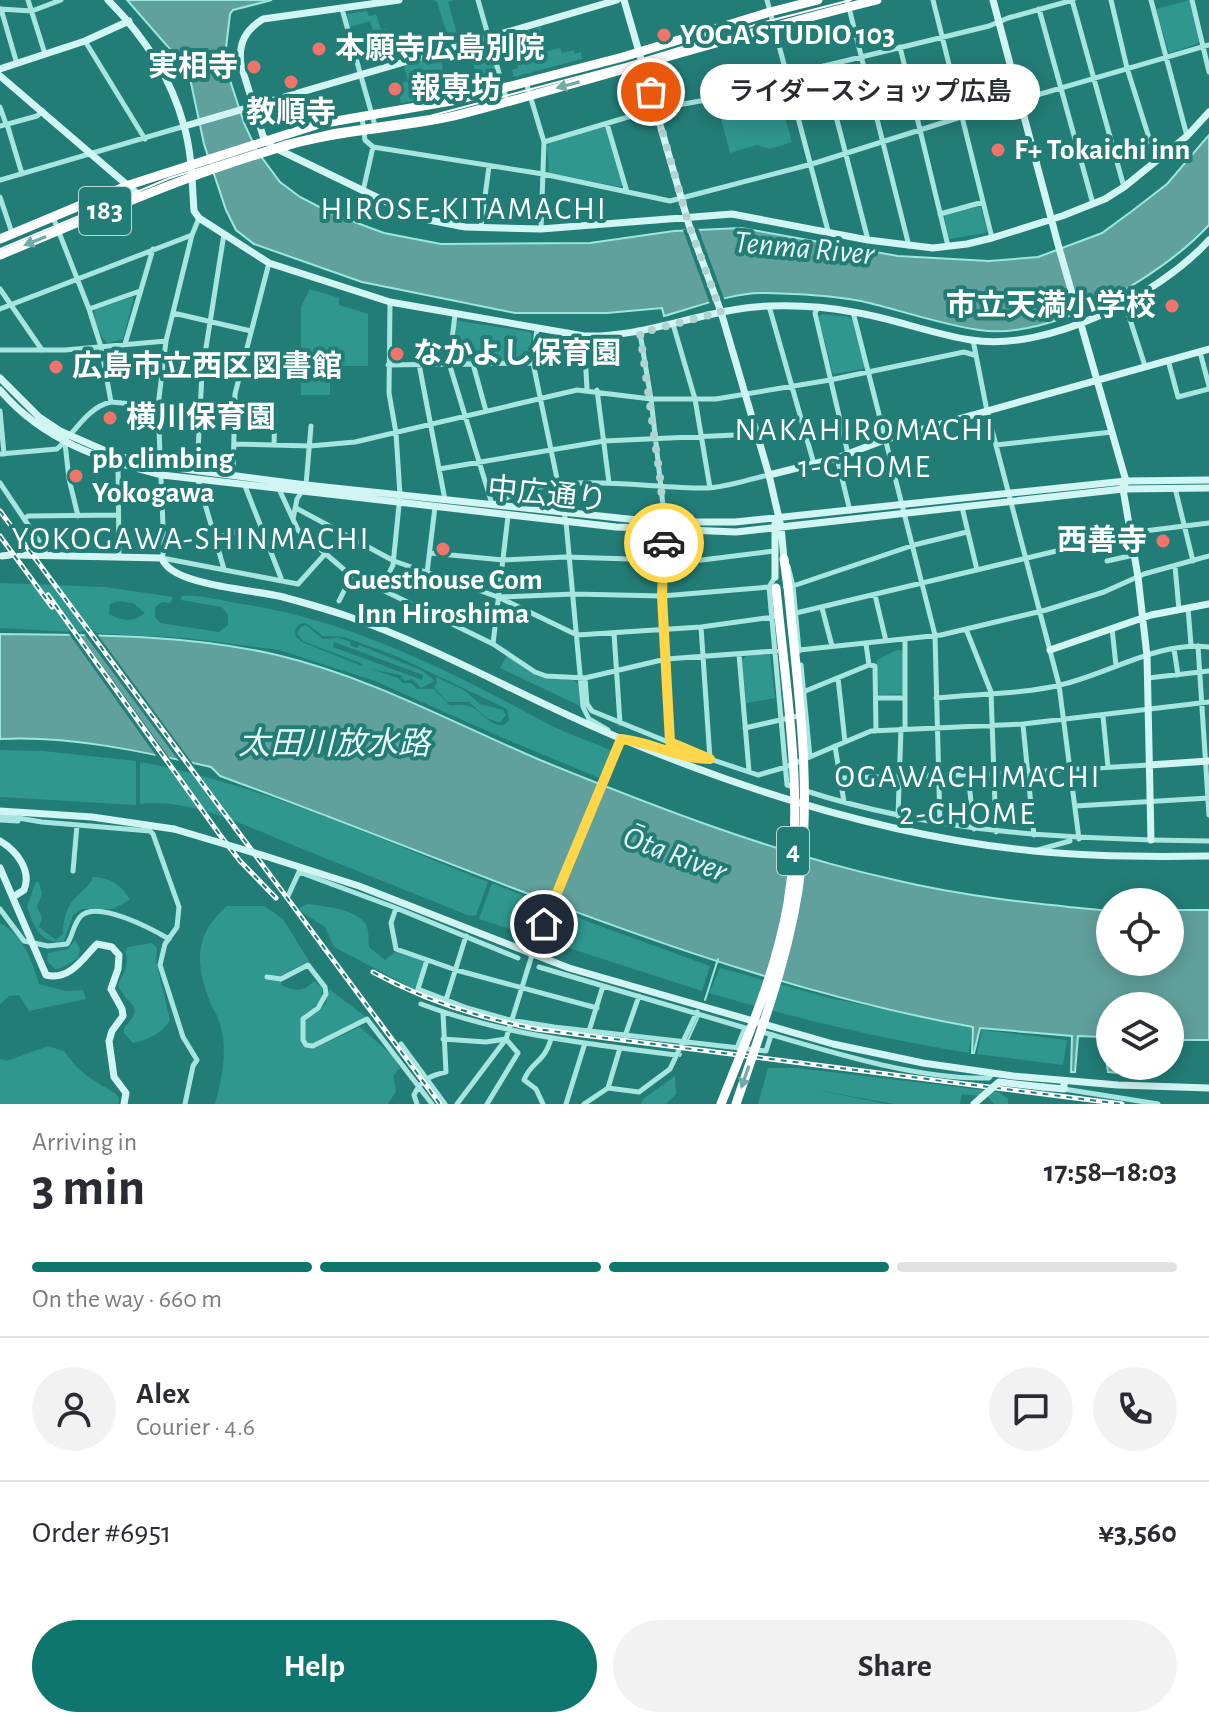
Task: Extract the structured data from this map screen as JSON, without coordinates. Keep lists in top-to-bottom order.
{
  "streets": {
    "highway": ["183", "4"],
    "street": ["中広通り"]
  },
  "districts": [
    "HIROSE-KITAMACHI",
    "NAKAHIROMACHI 1-CHOME",
    "YOKOGAWA-SHINMACHI",
    "OGAWACHIMACHI 2-CHOME"
  ],
  "water": ["Tenma River", "太田川放水路", "Ōta River"],
  "places": [
    "YOGA STUDIO 103",
    "本願寺広島別院",
    "実相寺",
    "教順寺",
    "報専坊",
    "ライダースショップ広島",
    "F+ Tokaichi inn",
    "市立天満小学校",
    "なかよし保育園",
    "広島市立西区図書館",
    "横川保育園",
    "pb climbing Yokogawa",
    "西善寺",
    "Guesthouse Com Inn Hiroshima"
  ],
  "page": {
    "bubble": "ライダースショップ広島",
    "heading": ["3 min", "Arriving in", "17:58–18:03"],
    "panel": [
      "Alex",
      "Courier · 4.6",
      "Order #6951",
      "¥3,560"
    ],
    "bar": "On the way · 660 m",
    "buttons": ["Help", "Share"]
  }
}
